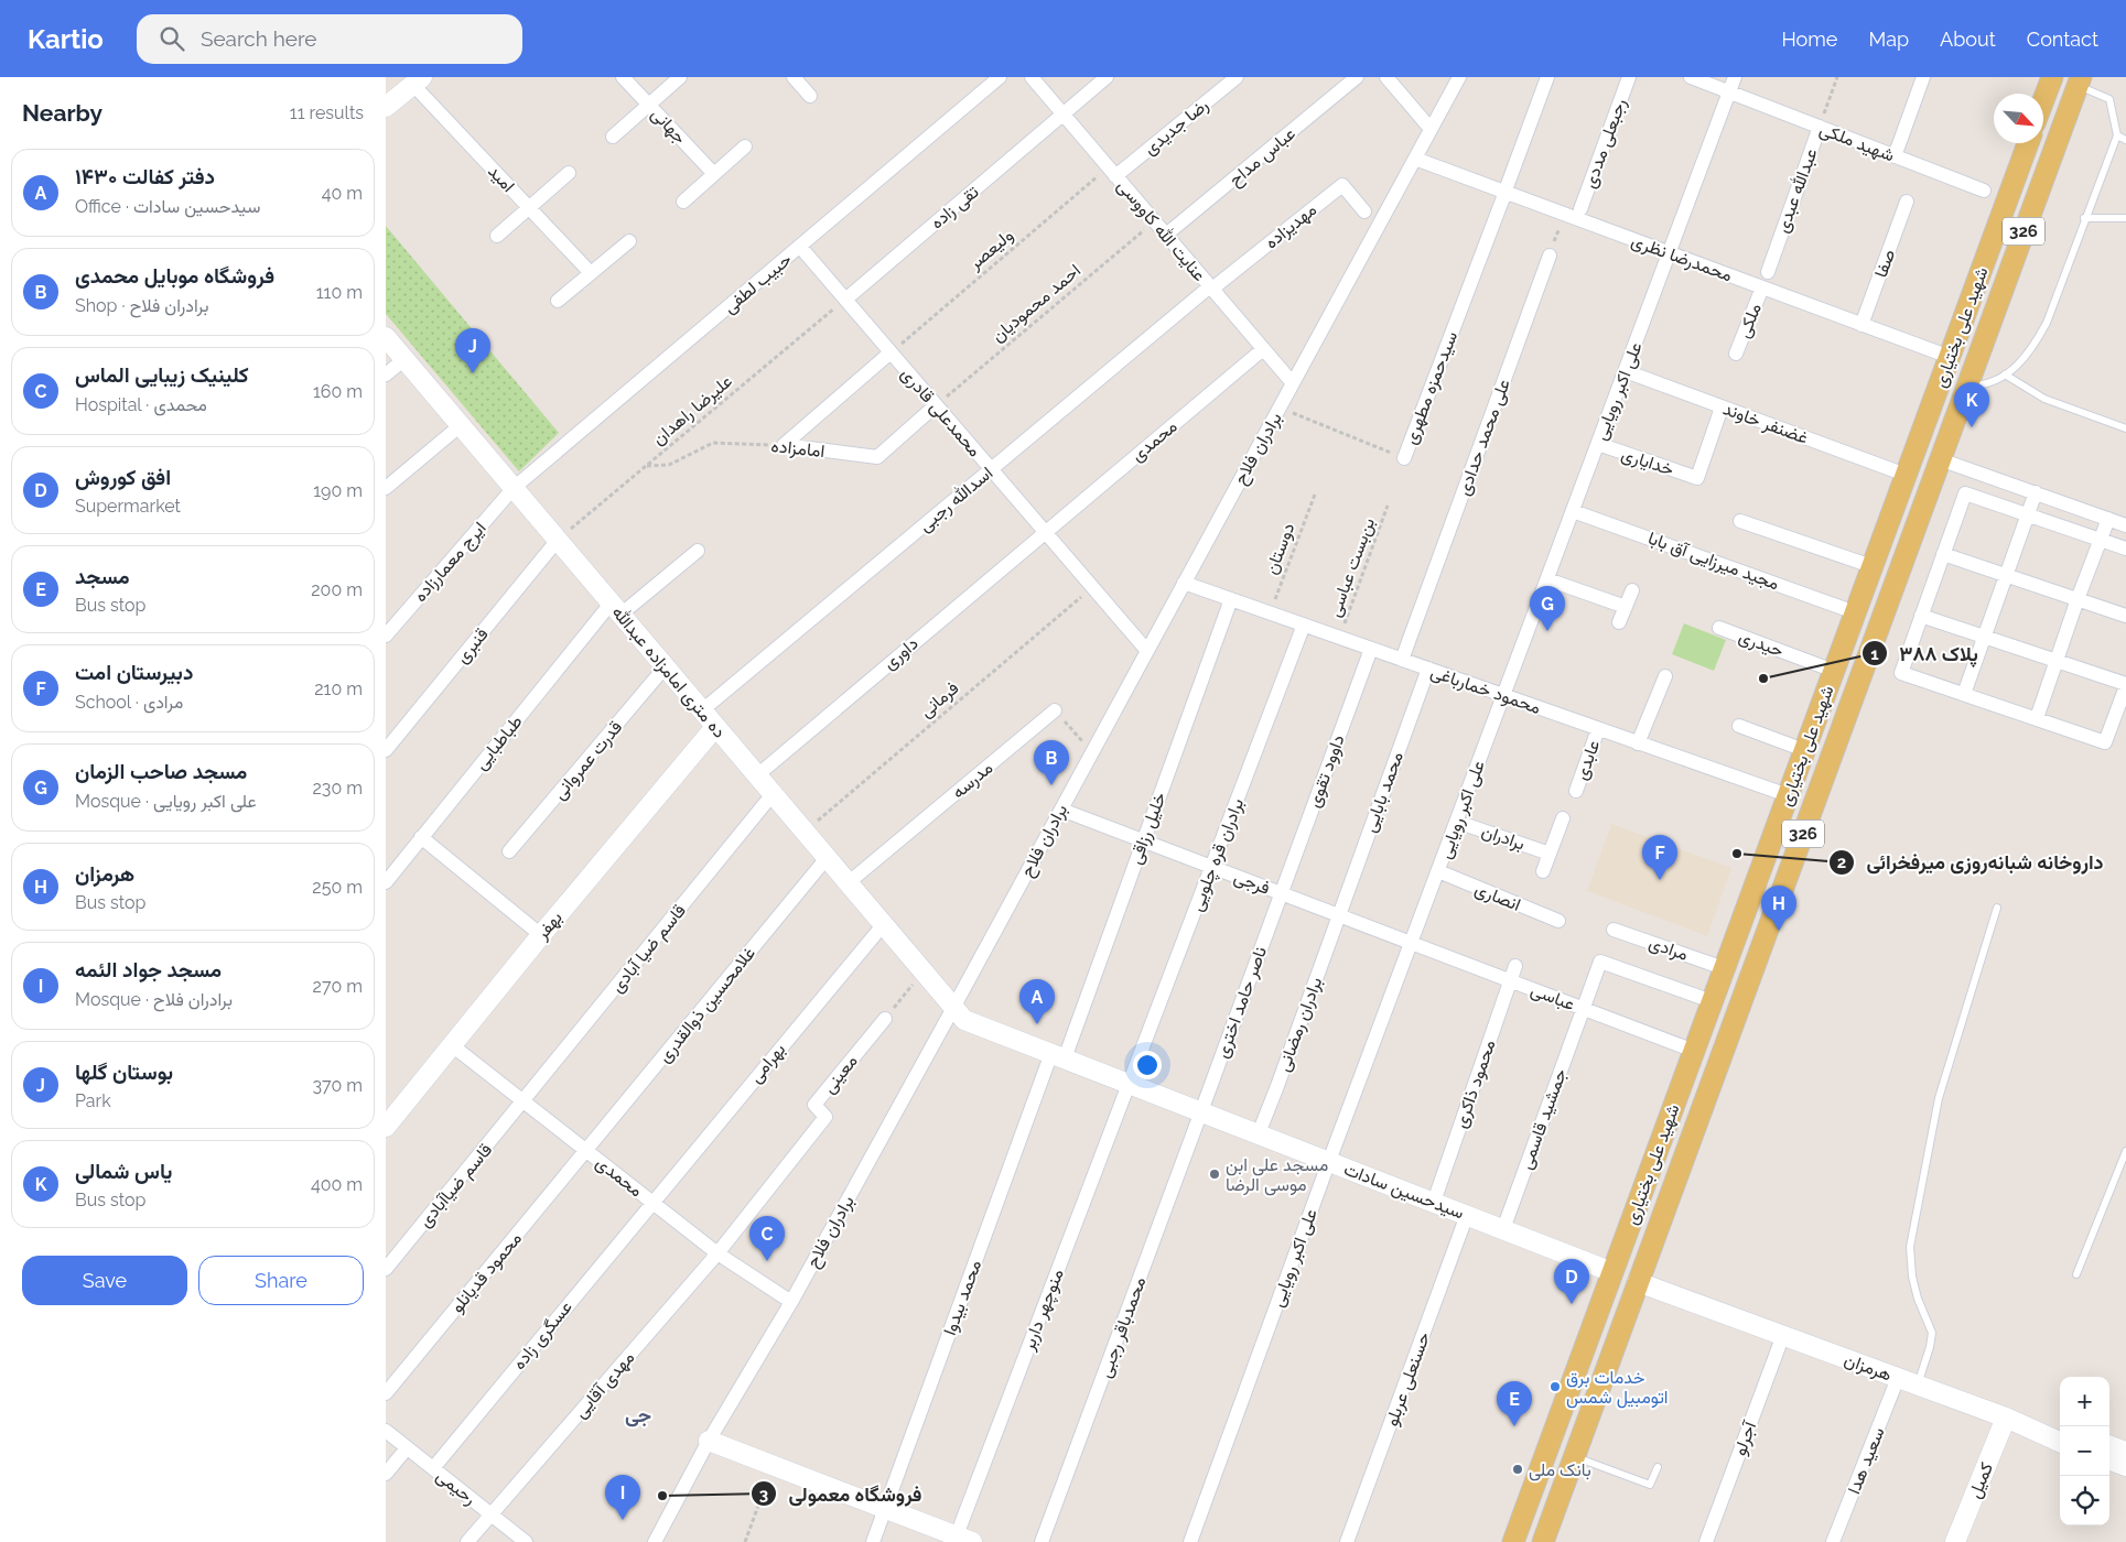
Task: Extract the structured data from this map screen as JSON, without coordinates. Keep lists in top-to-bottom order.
{
  "streets": {
    "main road": [
      "326",
      "شهید علی بختیاری",
      "ده متری امامزاده عبدالله",
      "بهفر",
      "سیدحسین سادات",
      "هرمزان",
      "کمیل"
    ],
    "street": [
      "جهانی",
      "رضا جدیدی",
      "شهید ملکی",
      "رجبعلی مددی",
      "عباس مداح",
      "امید",
      "عبدالله عبدی",
      "تقی زاده",
      "مهدیزاده",
      "عنایت‌ الله کاووسی",
      "محمدرضا نظری",
      "صفا",
      "حبیب لطفی",
      "ملکی",
      "سیدحمزه مطهری",
      "علی اکبر رویایی",
      "محمدعلی قادری",
      "غضنفر خاوند",
      "علی محمد حدادی",
      "محمدی",
      "امامزاده",
      "برادران فلاح",
      "خدایاری",
      "اسدالله رجبی",
      "مجید میرزایی آق بابا",
      "ایرج معمارزاده",
      "حیدری",
      "قنبری",
      "داوری",
      "محمود خمارباغی",
      "طباطبایی",
      "قدرت عمروانی",
      "عابدی",
      "داوود تقوی",
      "مدرسه",
      "محمد بابایی",
      "خلیل رزاقی",
      "برادران",
      "برادران قره چلویی",
      "فرجی",
      "انصاری",
      "قاسم ضیا آبادی",
      "مرادی",
      "عباسی",
      "ناصر حامد اختری",
      "غلامحسین ذوالقدری",
      "برادران رمضانی",
      "بهرامی",
      "معینی",
      "محمود ذاکری",
      "جمشید قاسمی",
      "قاسم ضیاآبادی",
      "محمود قدیانلو",
      "محمد بیدوا",
      "منوچهر داربر",
      "محمدباقر رجبی",
      "عسگری زاده",
      "حسنعلی عربلو",
      "مهدی آقایی",
      "آجرلو",
      "سعید هدا",
      "رحیمی"
    ],
    "path": [
      "ولیعصر",
      "احمد محمودیان",
      "علیرضا راهدان",
      "دوستان",
      "بن‌بست عباسی",
      "فرمانی"
    ]
  },
  "crossings": [
    ["رضا جدیدی", "عنایت‌ الله کاووسی"],
    ["رضا جدیدی", "ولیعصر"],
    ["شهید ملکی", "عبدالله عبدی"],
    ["شهید ملکی", "علی اکبر رویایی"],
    ["عباس مداح", "عنایت‌ الله کاووسی"],
    ["تقی زاده", "عنایت‌ الله کاووسی"],
    ["تقی زاده", "علیرضا راهدان"],
    ["تقی زاده", "محمدعلی قادری"],
    ["مهدیزاده", "عنایت‌ الله کاووسی"],
    ["مهدیزاده", "اسدالله رجبی"],
    ["عنایت‌ الله کاووسی", "ولیعصر"],
    ["عنایت‌ الله کاووسی", "احمد محمودیان"],
    ["عنایت‌ الله کاووسی", "محمدی"],
    ["عنایت‌ الله کاووسی", "برادران فلاح"],
    ["عنایت‌ الله کاووسی", "اسدالله رجبی"],
    ["326", "شهید علی بختیاری"],
    ["ولیعصر", "محمدعلی قادری"],
    ["محمدرضا نظری", "صفا"],
    ["محمدرضا نظری", "ملکی"],
    ["محمدرضا نظری", "شهید علی بختیاری"],
    ["محمدرضا نظری", "سیدحمزه مطهری"],
    ["محمدرضا نظری", "علی اکبر رویایی"],
    ["محمدرضا نظری", "برادران فلاح"],
    ["حبیب لطفی", "محمدعلی قادری"],
    ["حبیب لطفی", "ایرج معمارزاده"],
    ["حبیب لطفی", "ده متری امامزاده عبدالله"],
    ["احمد محمودیان", "محمدعلی قادری"],
    ["احمد محمودیان", "امامزاده"],
    ["شهید علی بختیاری", "غضنفر خاوند"],
    ["شهید علی بختیاری", "مجید میرزایی آق بابا"],
    ["شهید علی بختیاری", "حیدری"],
    ["شهید علی بختیاری", "محمود خمارباغی"],
    ["شهید علی بختیاری", "مرادی"],
    ["شهید علی بختیاری", "عباسی"],
    ["شهید علی بختیاری", "جمشید قاسمی"],
    ["شهید علی بختیاری", "سیدحسین سادات"],
    ["شهید علی بختیاری", "هرمزان"],
    ["سیدحمزه مطهری", "برادران فلاح"],
    ["علی اکبر رویایی", "غضنفر خاوند"],
    ["علی اکبر رویایی", "خدایاری"],
    ["علی اکبر رویایی", "مجید میرزایی آق بابا"],
    ["علی اکبر رویایی", "محمود خمارباغی"],
    ["علی اکبر رویایی", "برادران"],
    ["علی اکبر رویایی", "فرجی"],
    ["علی اکبر رویایی", "انصاری"],
    ["علی اکبر رویایی", "عباسی"],
    ["علی اکبر رویایی", "سیدحسین سادات"],
    ["علیرضا راهدان", "محمدعلی قادری"],
    ["علیرضا راهدان", "امامزاده"],
    ["علیرضا راهدان", "قنبری"],
    ["علیرضا راهدان", "ده متری امامزاده عبدالله"],
    ["محمدعلی قادری", "محمدی"],
    ["محمدعلی قادری", "امامزاده"],
    ["محمدعلی قادری", "برادران فلاح"],
    ["محمدعلی قادری", "اسدالله رجبی"],
    ["محمدعلی قادری", "داوری"],
    ["محمدعلی قادری", "فرمانی"],
    ["غضنفر خاوند", "خدایاری"],
    ["علی محمد حدادی", "محمود خمارباغی"],
    ["محمدی", "برادران فلاح"],
    ["محمدی", "داوری"],
    ["محمدی", "بهفر"],
    ["محمدی", "قاسم ضیا آبادی"],
    ["محمدی", "غلامحسین ذوالقدری"],
    ["محمدی", "بهرامی"],
    ["محمدی", "معینی"],
    ["محمدی", "قاسم ضیاآبادی"],
    ["محمدی", "محمود قدیانلو"],
    ["محمدی", "عسگری زاده"],
    ["محمدی", "مهدی آقایی"],
    ["برادران فلاح", "ده متری امامزاده عبدالله"],
    ["برادران فلاح", "محمود خمارباغی"],
    ["برادران فلاح", "فرجی"],
    ["برادران فلاح", "سیدحسین سادات"],
    ["اسدالله رجبی", "ده متری امامزاده عبدالله"],
    ["دوستان", "محمود خمارباغی"],
    ["ایرج معمارزاده", "ده متری امامزاده عبدالله"],
    ["بن‌بست عباسی", "محمود خمارباغی"],
    ["قنبری", "ده متری امامزاده عبدالله"],
    ["داوری", "ده متری امامزاده عبدالله"],
    ["ده متری امامزاده عبدالله", "فرمانی"],
    ["ده متری امامزاده عبدالله", "طباطبایی"],
    ["ده متری امامزاده عبدالله", "قدرت عمروانی"],
    ["ده متری امامزاده عبدالله", "مدرسه"],
    ["ده متری امامزاده عبدالله", "بهفر"],
    ["ده متری امامزاده عبدالله", "قاسم ضیا آبادی"],
    ["ده متری امامزاده عبدالله", "غلامحسین ذوالقدری"],
    ["ده متری امامزاده عبدالله", "بهرامی"],
    ["ده متری امامزاده عبدالله", "سیدحسین سادات"],
    ["محمود خمارباغی", "عابدی"],
    ["محمود خمارباغی", "داوود تقوی"],
    ["محمود خمارباغی", "محمد بابایی"],
    ["محمود خمارباغی", "خلیل رزاقی"],
    ["محمود خمارباغی", "برادران قره چلویی"],
    ["داوود تقوی", "فرجی"],
    ["داوود تقوی", "ناصر حامد اختری"],
    ["محمد بابایی", "فرجی"],
    ["محمد بابایی", "برادران رمضانی"],
    ["خلیل رزاقی", "فرجی"],
    ["خلیل رزاقی", "سیدحسین سادات"],
    ["خلیل رزاقی", "محمد بیدوا"],
    ["برادران قره چلویی", "فرجی"],
    ["برادران قره چلویی", "سیدحسین سادات"],
    ["برادران قره چلویی", "منوچهر داربر"],
    ["فرجی", "عباسی"],
    ["فرجی", "ناصر حامد اختری"],
    ["فرجی", "برادران رمضانی"],
    ["قاسم ضیا آبادی", "قاسم ضیاآبادی"],
    ["عباسی", "محمود ذاکری"],
    ["عباسی", "جمشید قاسمی"],
    ["ناصر حامد اختری", "سیدحسین سادات"],
    ["ناصر حامد اختری", "محمدباقر رجبی"],
    ["غلامحسین ذوالقدری", "محمود قدیانلو"],
    ["برادران رمضانی", "سیدحسین سادات"],
    ["بهرامی", "عسگری زاده"],
    ["معینی", "مهدی آقایی"],
    ["محمود ذاکری", "سیدحسین سادات"],
    ["جمشید قاسمی", "سیدحسین سادات"],
    ["سیدحسین سادات", "محمد بیدوا"],
    ["سیدحسین سادات", "منوچهر داربر"],
    ["سیدحسین سادات", "محمدباقر رجبی"],
    ["سیدحسین سادات", "حسنعلی عربلو"],
    ["عسگری زاده", "رحیمی"],
    ["هرمزان", "آجرلو"],
    ["هرمزان", "سعید هدا"],
    ["هرمزان", "کمیل"],
    ["مهدی آقایی", "رحیمی"]
  ],
  "districts": ["جی"],
  "places": [
    "پلاک ۳۸۸",
    "داروخانه شبانه‌روزی میرفخرائی",
    "مسجد علی ابن موسی الرضا",
    "خدمات برق اتومبیل شمس",
    "بانک ملی",
    "فروشگاه معمولی"
  ],
  "north": "bottom right",
  "page": {
    "header": "Kartio",
    "search": "Search here",
    "nav": [
      "Home",
      "Map",
      "About",
      "Contact"
    ],
    "heading": ["Nearby", "11 results"],
    "list": [
      {
        "mark": "A",
        "name": "دفتر کفالت ۱۴۳۰",
        "note": "Office · سیدحسین سادات",
        "value": "40 m"
      },
      {
        "mark": "B",
        "name": "فروشگاه موبایل محمدی",
        "note": "Shop · برادران فلاح",
        "value": "110 m"
      },
      {
        "mark": "C",
        "name": "کلینیک زیبایی الماس",
        "note": "Hospital · محمدی",
        "value": "160 m"
      },
      {
        "mark": "D",
        "name": "افق کوروش",
        "note": "Supermarket",
        "value": "190 m"
      },
      {
        "mark": "E",
        "name": "مسجد",
        "note": "Bus stop",
        "value": "200 m"
      },
      {
        "mark": "F",
        "name": "دبیرستان امت",
        "note": "School · مرادی",
        "value": "210 m"
      },
      {
        "mark": "G",
        "name": "مسجد صاحب الزمان",
        "note": "Mosque · علی اکبر رویایی",
        "value": "230 m"
      },
      {
        "mark": "H",
        "name": "هرمزان",
        "note": "Bus stop",
        "value": "250 m"
      },
      {
        "mark": "I",
        "name": "مسجد جواد الئمه",
        "note": "Mosque · برادران فلاح",
        "value": "270 m"
      },
      {
        "mark": "J",
        "name": "بوستان گلها",
        "note": "Park",
        "value": "370 m"
      },
      {
        "mark": "K",
        "name": "یاس شمالی",
        "note": "Bus stop",
        "value": "400 m"
      }
    ],
    "pins": [
      "J",
      "K",
      "G",
      "B",
      "F",
      "H",
      "A",
      "C",
      "D",
      "E",
      "I"
    ],
    "buttons": ["Save", "Share"],
    "map_buttons": ["+", "−"]
  }
}
